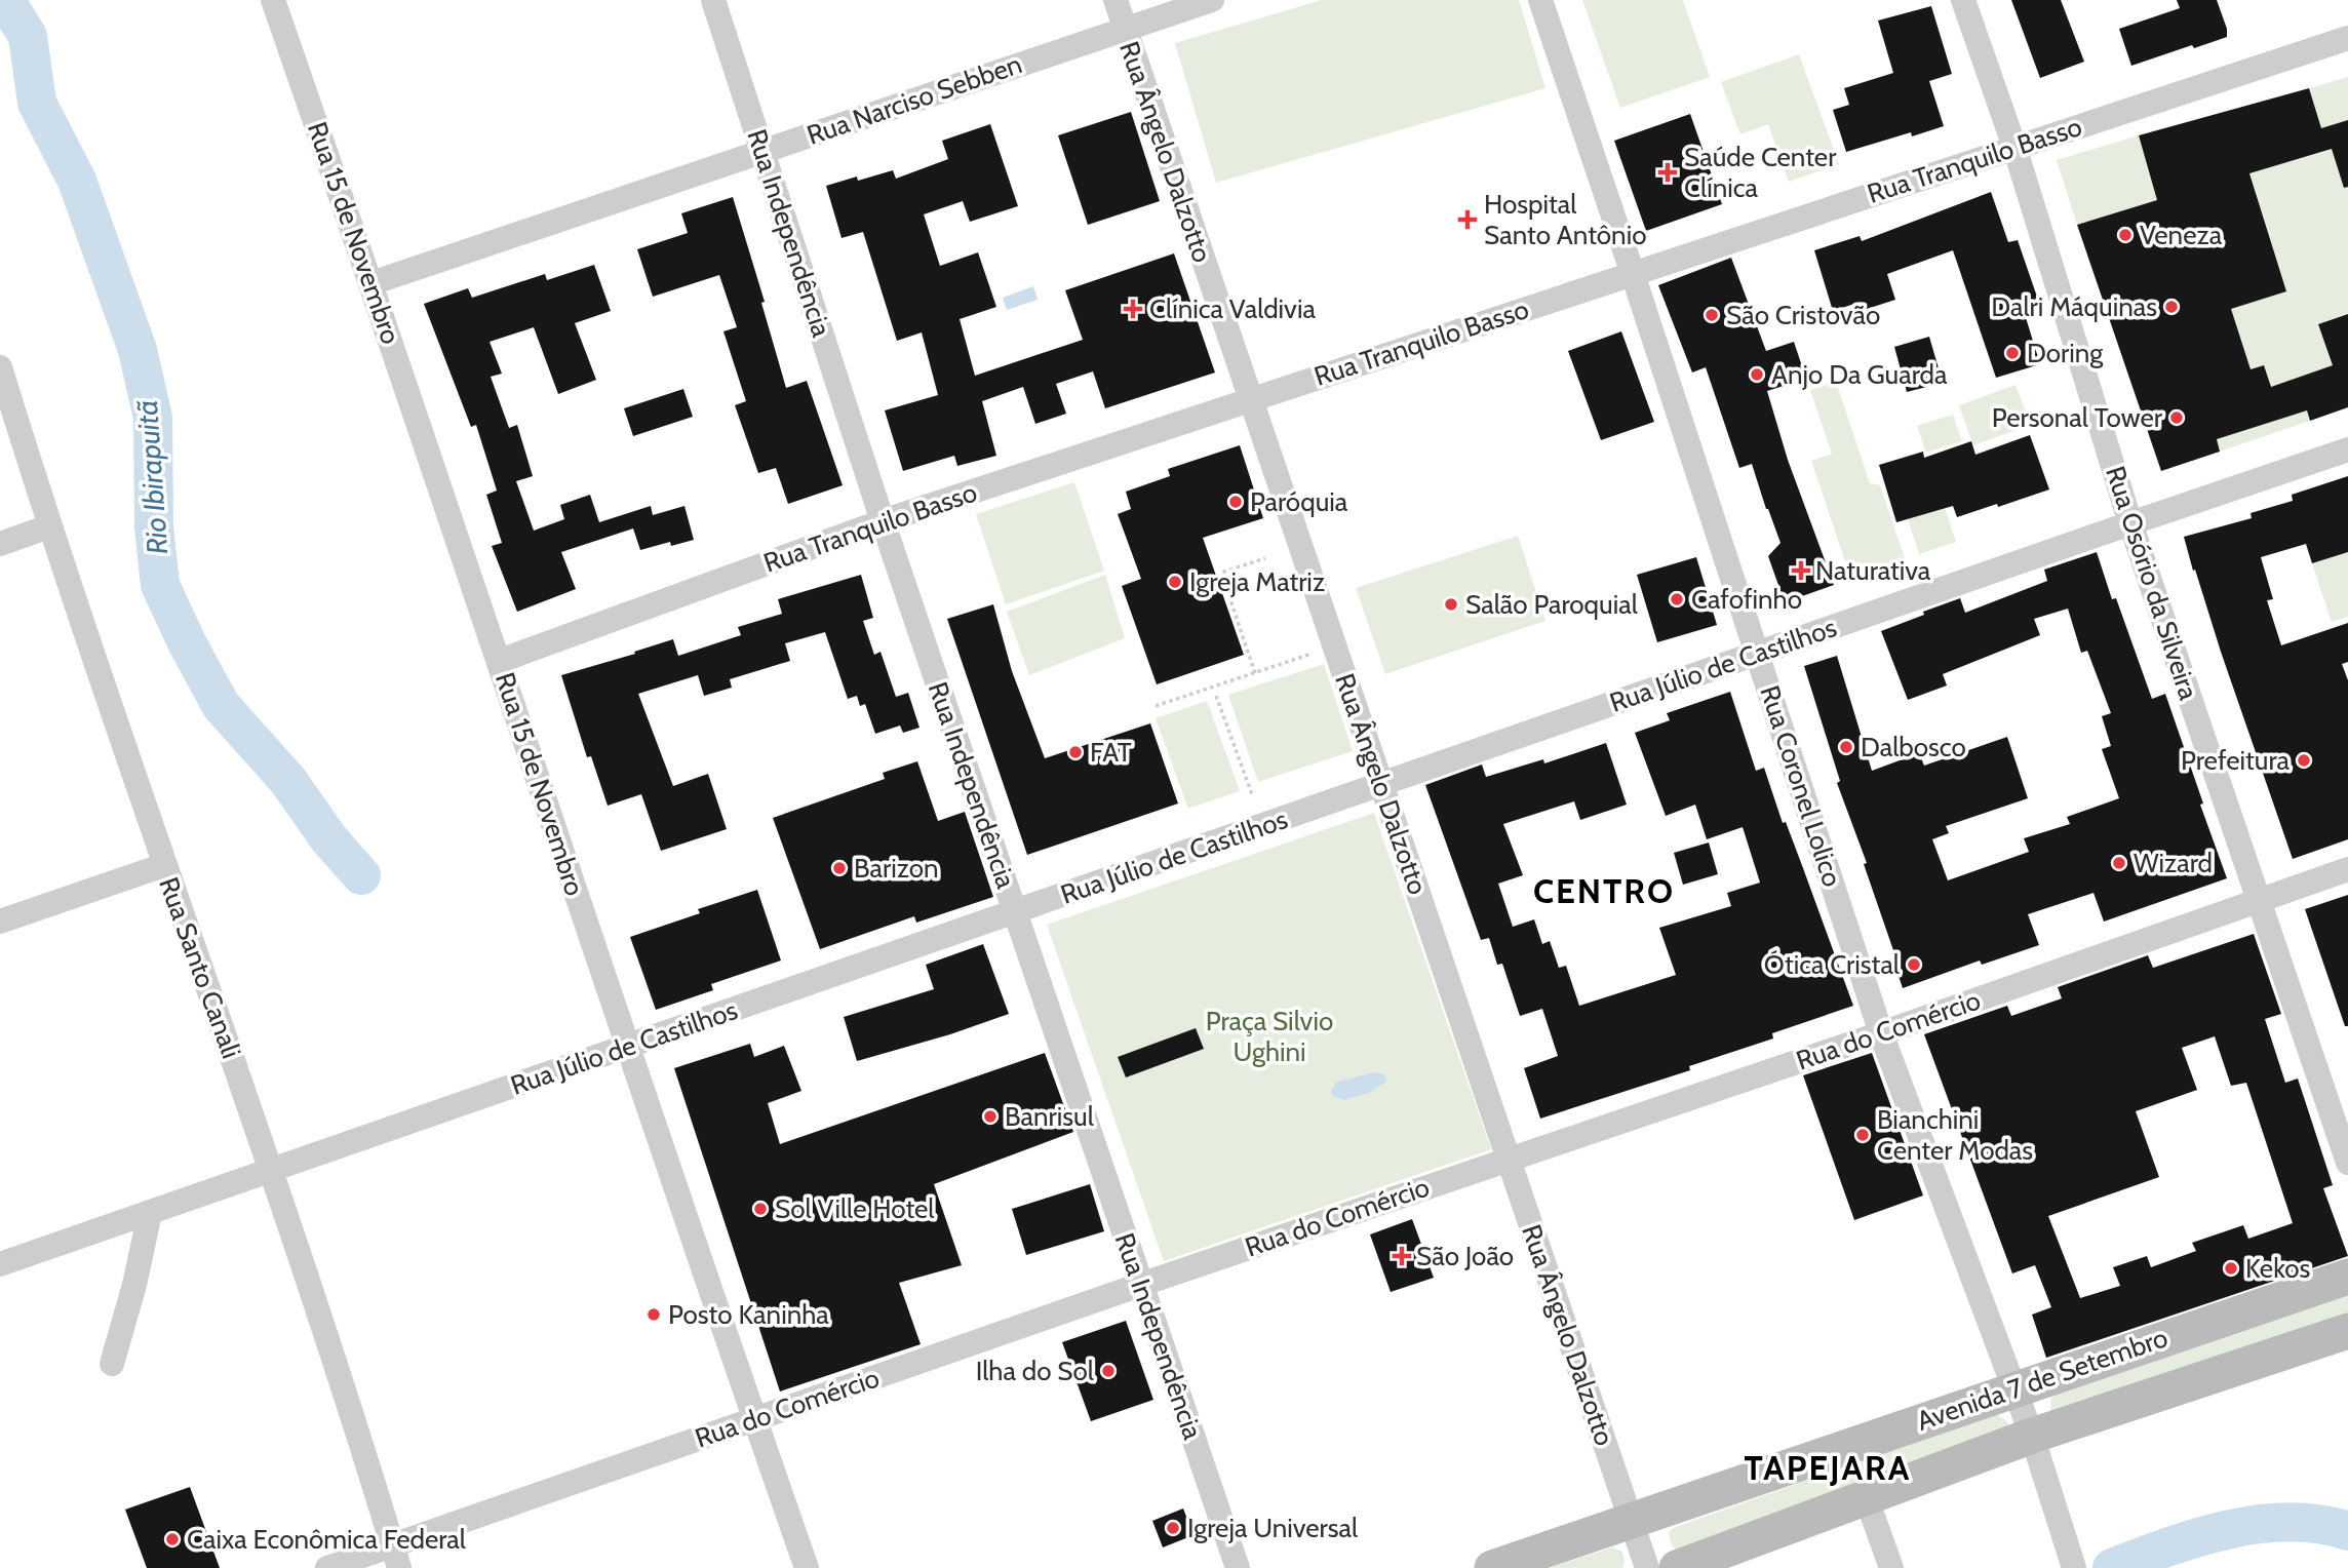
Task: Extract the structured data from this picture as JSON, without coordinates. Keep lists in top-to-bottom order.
{
  "streets": {
    "main road": ["Avenida 7 de Setembro"],
    "street": [
      "Rua Narciso Sebben",
      "Rua Ângelo Dalzotto",
      "Rua Tranquilo Basso",
      "Rua 15 de Novembro",
      "Rua Independência",
      "Rua Osório da Silveira",
      "Rua Júlio de Castilhos",
      "Rua Coronel Lolico",
      "Rua Santo Canali",
      "Rua do Comércio"
    ]
  },
  "crossings": [
    ["Rua Narciso Sebben", "Rua Ângelo Dalzotto"],
    ["Rua Narciso Sebben", "Rua 15 de Novembro"],
    ["Rua Narciso Sebben", "Rua Independência"],
    ["Rua Ângelo Dalzotto", "Rua Tranquilo Basso"],
    ["Rua Ângelo Dalzotto", "Rua Júlio de Castilhos"],
    ["Rua Ângelo Dalzotto", "Rua do Comércio"],
    ["Rua Ângelo Dalzotto", "Avenida 7 de Setembro"],
    ["Rua Tranquilo Basso", "Rua 15 de Novembro"],
    ["Rua Tranquilo Basso", "Rua Independência"],
    ["Rua Tranquilo Basso", "Rua Osório da Silveira"],
    ["Rua Tranquilo Basso", "Rua Coronel Lolico"],
    ["Rua 15 de Novembro", "Rua Júlio de Castilhos"],
    ["Rua 15 de Novembro", "Rua do Comércio"],
    ["Rua Independência", "Rua Júlio de Castilhos"],
    ["Rua Independência", "Rua do Comércio"],
    ["Rua Osório da Silveira", "Rua Júlio de Castilhos"],
    ["Rua Osório da Silveira", "Rua do Comércio"],
    ["Rua Júlio de Castilhos", "Rua Coronel Lolico"],
    ["Rua Júlio de Castilhos", "Rua Santo Canali"],
    ["Rua Coronel Lolico", "Rua do Comércio"],
    ["Rua Coronel Lolico", "Avenida 7 de Setembro"],
    ["Rua Santo Canali", "Rua do Comércio"]
  ],
  "districts": ["CENTRO", "TAPEJARA"],
  "water": ["Rio Ibirapuitã"],
  "parks": ["Praça Silvio Ughini"],
  "places": {
    "health": [
      "Saúde Center Clínica",
      "Hospital Santo Antônio",
      "Clínica Valdivia",
      "Naturativa",
      "São João"
    ],
    "other": [
      "Veneza",
      "Dalri Máquinas",
      "São Cristovão",
      "Doring",
      "Anjo Da Guarda",
      "Personal Tower",
      "Paróquia",
      "Igreja Matriz",
      "Cafofinho",
      "Salão Paroquial",
      "Dalbosco",
      "FAT",
      "Prefeitura",
      "Wizard",
      "Barizon",
      "Ótica Cristal",
      "Banrisul",
      "Bianchini Center Modas",
      "Sol Ville Hotel",
      "Kekos",
      "Posto Kaninha",
      "Ilha do Sol",
      "Igreja Universal",
      "Caixa Econômica Federal"
    ]
  }
}
